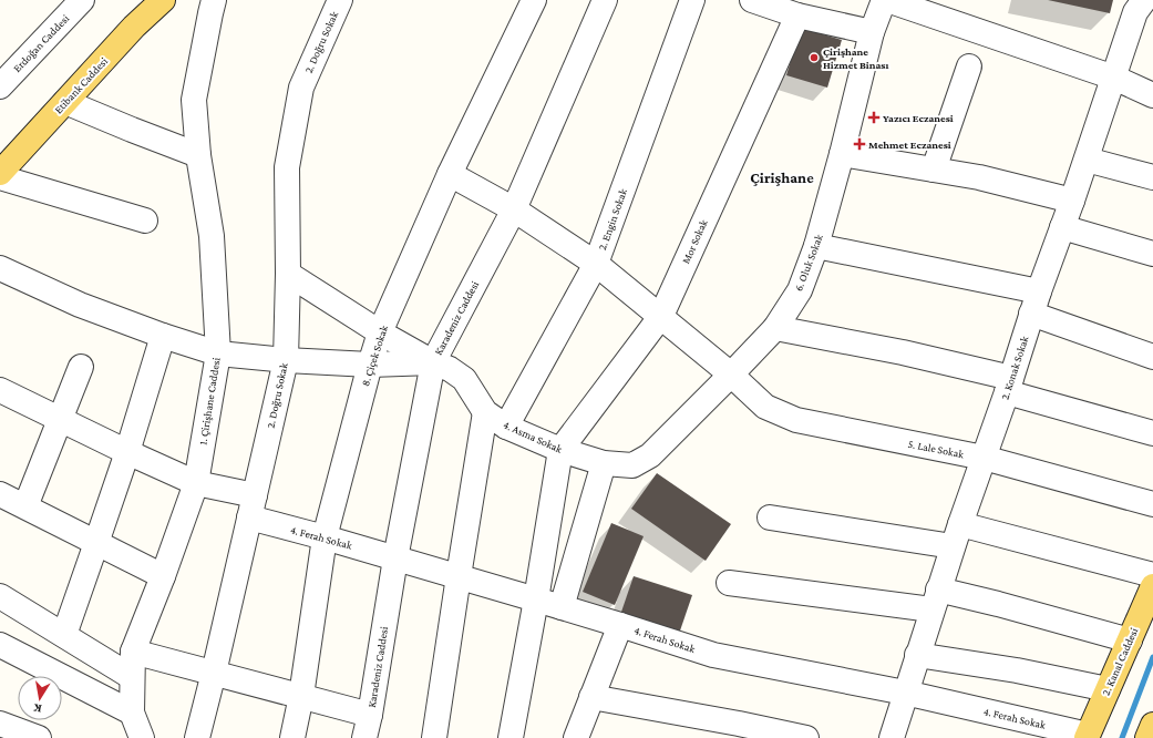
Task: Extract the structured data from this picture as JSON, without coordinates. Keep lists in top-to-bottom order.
{
  "streets": {
    "main road": ["Etibank Caddesi", "2. Kanal Caddesi"],
    "street": [
      "2. Doğru Sokak",
      "Erdoğan Caddesi",
      "2. Engin Sokak",
      "Mor Sokak",
      "6. Oluk Sokak",
      "Karadeniz Caddesi",
      "8. Çiçek Sokak",
      "2. Konak Sokak",
      "1. Çirişhane Caddesi",
      "4. Asma Sokak",
      "5. Lale Sokak",
      "4. Ferah Sokak"
    ]
  },
  "crossings": [
    ["2. Doğru Sokak", "4. Asma Sokak"],
    ["2. Doğru Sokak", "4. Ferah Sokak"],
    ["2. Engin Sokak", "4. Asma Sokak"],
    ["2. Engin Sokak", "5. Lale Sokak"],
    ["Mor Sokak", "4. Asma Sokak"],
    ["Mor Sokak", "5. Lale Sokak"],
    ["6. Oluk Sokak", "4. Asma Sokak"],
    ["6. Oluk Sokak", "5. Lale Sokak"],
    ["Karadeniz Caddesi", "4. Asma Sokak"],
    ["Karadeniz Caddesi", "5. Lale Sokak"],
    ["Karadeniz Caddesi", "4. Ferah Sokak"],
    ["8. Çiçek Sokak", "4. Asma Sokak"],
    ["8. Çiçek Sokak", "5. Lale Sokak"],
    ["8. Çiçek Sokak", "4. Ferah Sokak"],
    ["2. Konak Sokak", "5. Lale Sokak"],
    ["2. Konak Sokak", "4. Ferah Sokak"],
    ["1. Çirişhane Caddesi", "4. Asma Sokak"],
    ["1. Çirişhane Caddesi", "4. Ferah Sokak"],
    ["4. Ferah Sokak", "2. Kanal Caddesi"]
  ],
  "districts": ["Çirişhane"],
  "places": {
    "other": ["Çirişhane Hizmet Binası"],
    "health": ["Yazıcı Eczanesi", "Mehmet Eczanesi"]
  },
  "north": "bottom"
}
